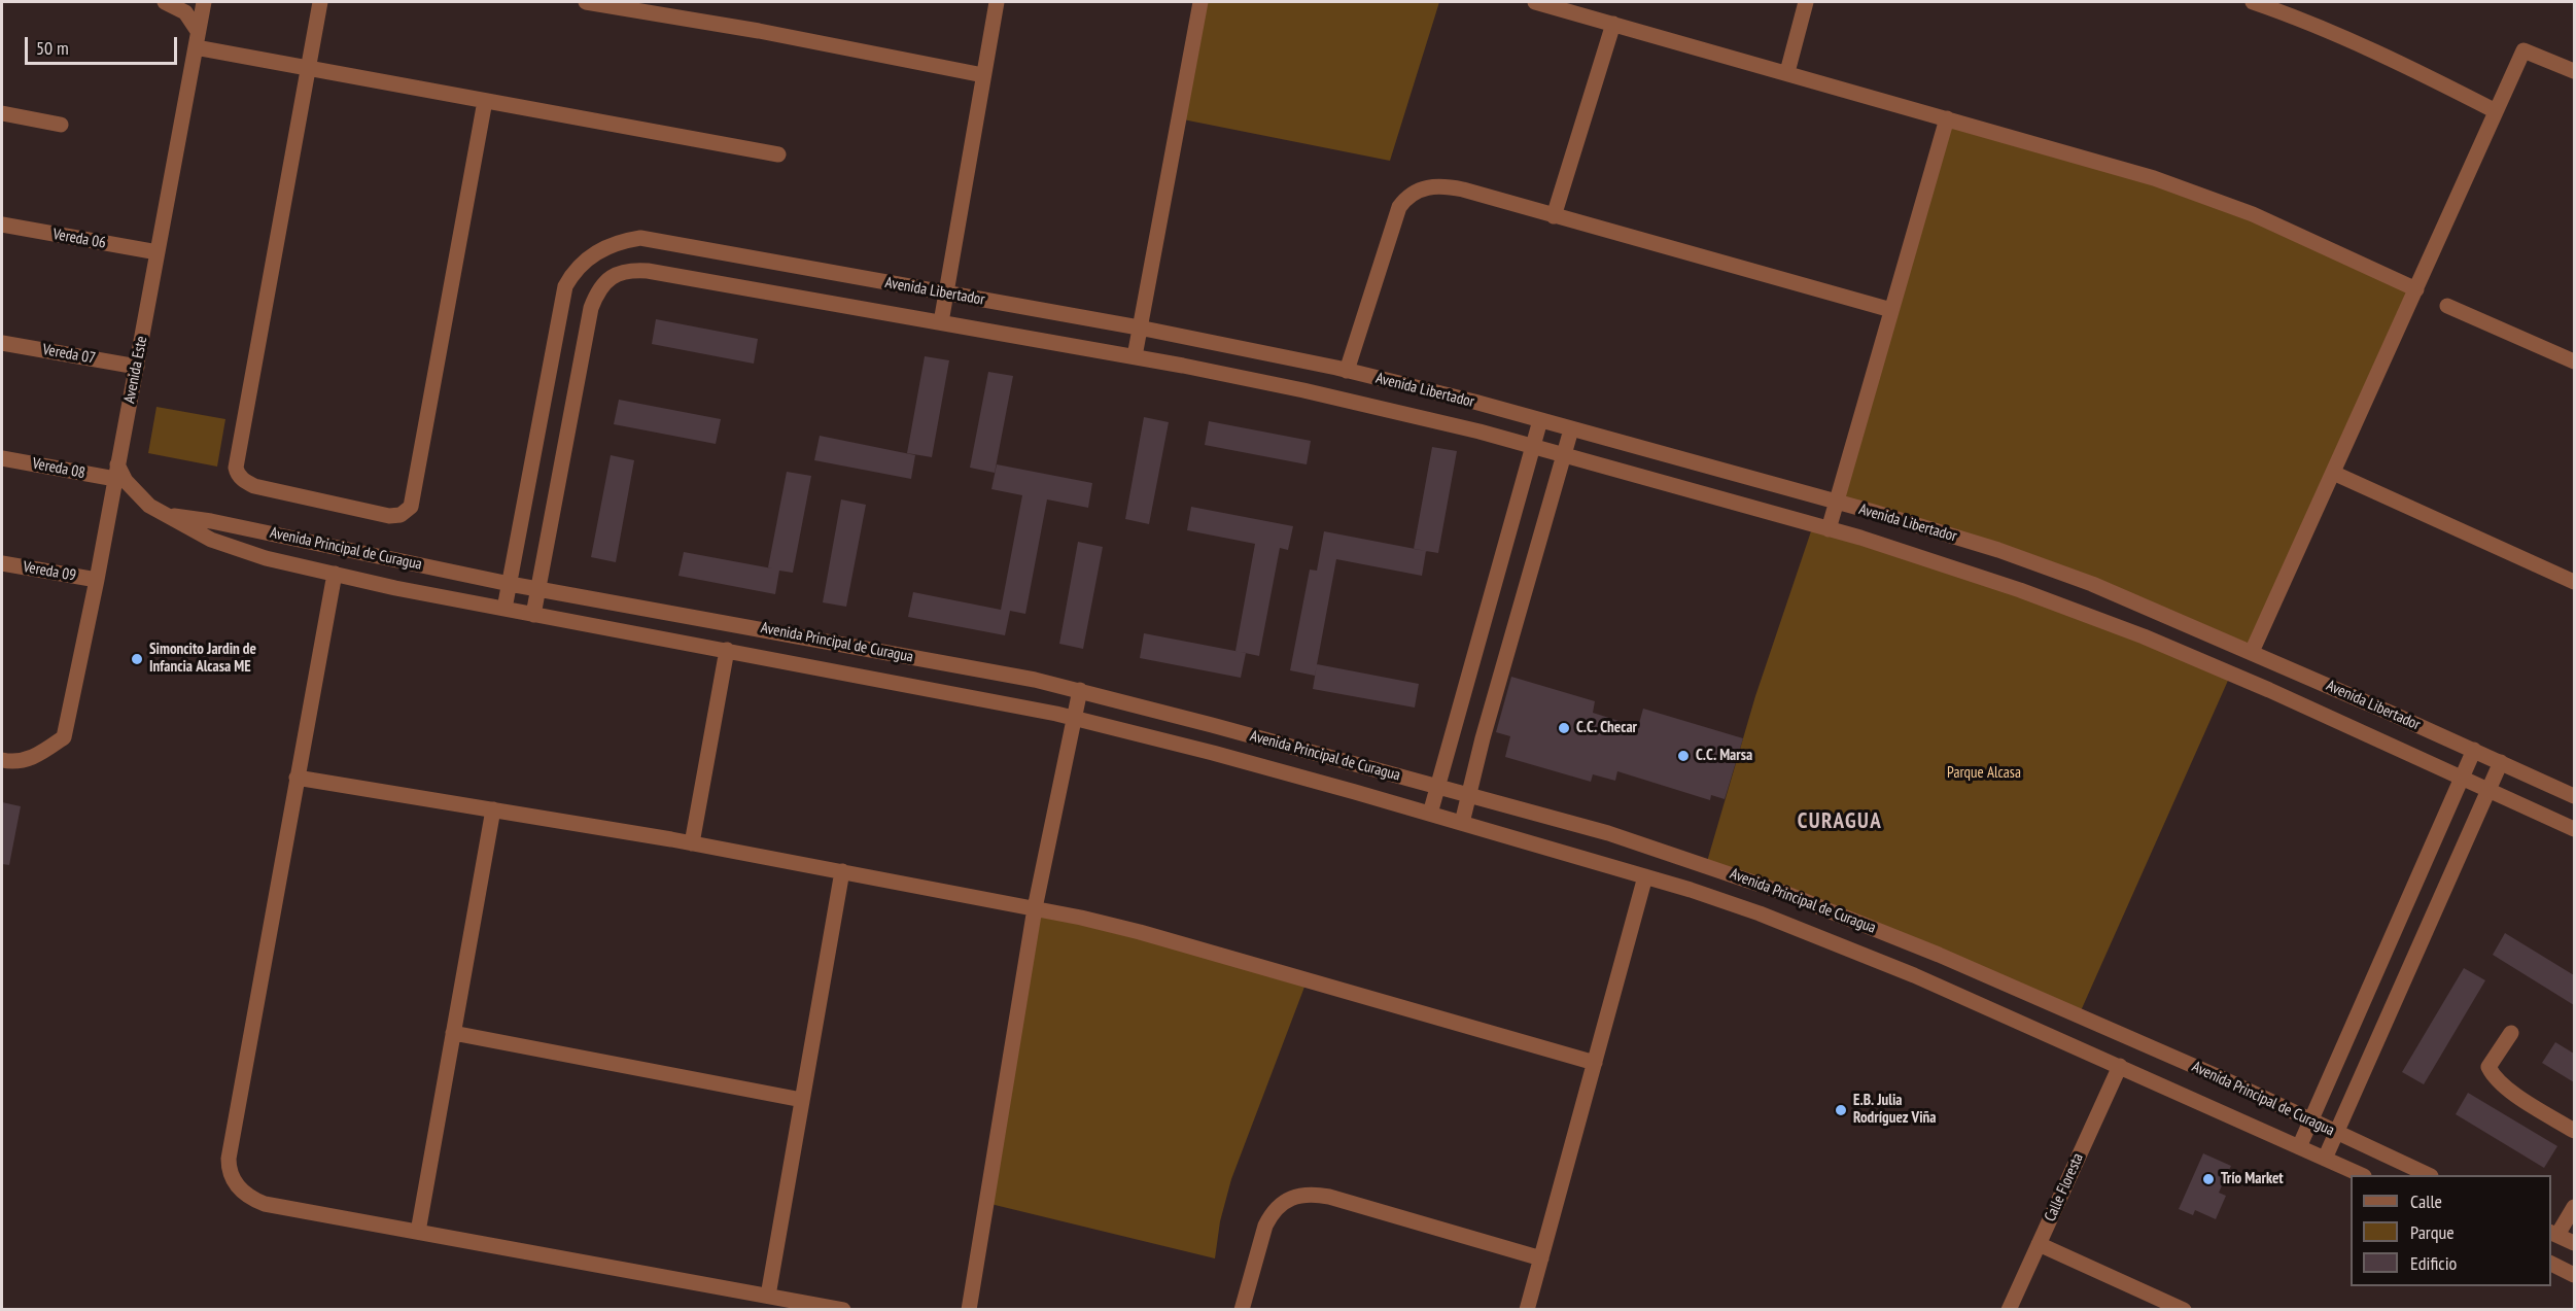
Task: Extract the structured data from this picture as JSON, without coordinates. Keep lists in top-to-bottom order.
{
  "streets": {
    "street": [
      "Vereda 06",
      "Avenida Libertador",
      "Vereda 07",
      "Avenida Este",
      "Vereda 08",
      "Avenida Principal de Curagua",
      "Vereda 09",
      "Calle Floresta"
    ]
  },
  "crossings": [
    ["Vereda 06", "Avenida Este"],
    ["Avenida Libertador", "Avenida Principal de Curagua"],
    ["Vereda 07", "Avenida Este"],
    ["Avenida Este", "Vereda 08"],
    ["Avenida Este", "Avenida Principal de Curagua"],
    ["Avenida Este", "Vereda 09"],
    ["Vereda 08", "Avenida Principal de Curagua"],
    ["Avenida Principal de Curagua", "Calle Floresta"]
  ],
  "districts": ["CURAGUA"],
  "parks": ["Parque Alcasa"],
  "places": [
    "Simoncito Jardin de Infancia Alcasa ME",
    "C.C. Checar",
    "C.C. Marsa",
    "E.B. Julia Rodríguez Viña",
    "Trío Market"
  ],
  "legend": ["Calle", "Parque", "Edificio"],
  "scale_bar": "50 m"
}
